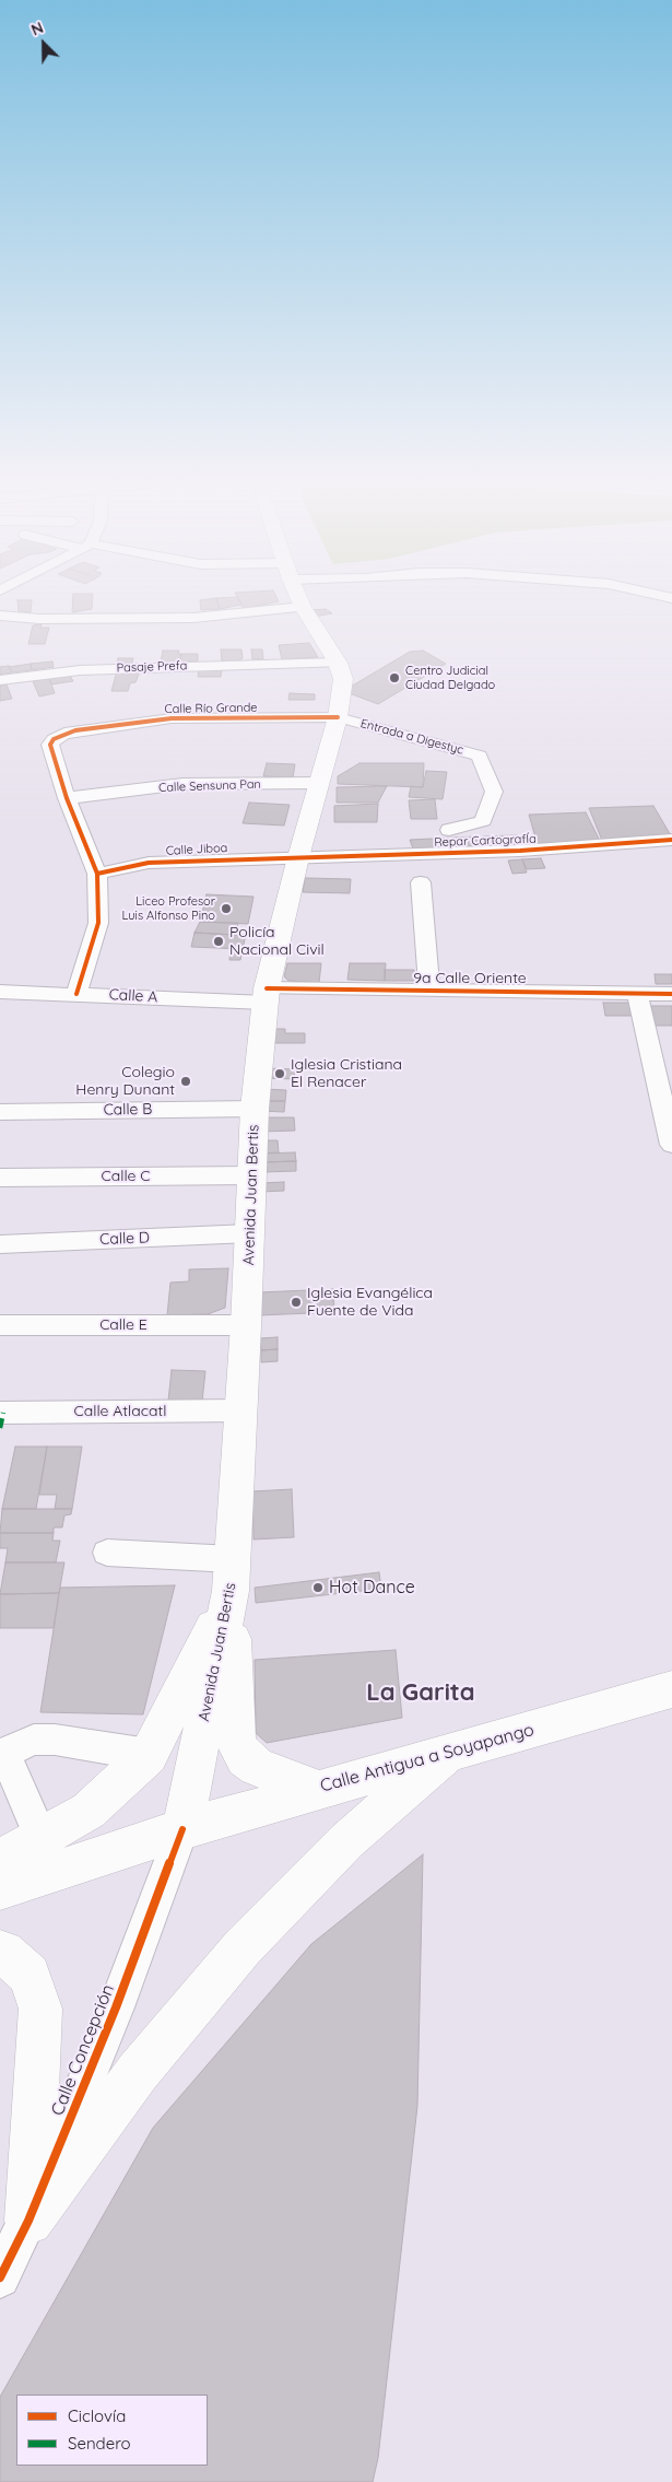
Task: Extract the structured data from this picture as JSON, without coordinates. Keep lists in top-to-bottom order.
{
  "streets": {
    "main road": ["Avenida Juan Bertis", "Calle Antigua a Soyapango"],
    "street": [
      "Pasaje Prefa",
      "Calle Río Grande",
      "Entrada a Digestyc",
      "Calle Sensuna Pan",
      "Repar CartografÍa",
      "Calle Jiboa",
      "9a Calle Oriente",
      "Calle A",
      "Calle B",
      "Calle C",
      "Calle D",
      "Calle E",
      "Calle Atlacatl",
      "Calle Concepción"
    ]
  },
  "crossings": [
    ["Pasaje Prefa", "Avenida Juan Bertis"],
    ["Calle Río Grande", "Entrada a Digestyc"],
    ["Calle Río Grande", "Calle Sensuna Pan"],
    ["Calle Río Grande", "Avenida Juan Bertis"],
    ["Entrada a Digestyc", "Avenida Juan Bertis"],
    ["Calle Sensuna Pan", "Avenida Juan Bertis"],
    ["Repar CartografÍa", "Calle Jiboa"],
    ["Repar CartografÍa", "Avenida Juan Bertis"],
    ["Calle Jiboa", "Avenida Juan Bertis"],
    ["9a Calle Oriente", "Calle A"],
    ["9a Calle Oriente", "Avenida Juan Bertis"],
    ["Calle A", "Avenida Juan Bertis"],
    ["Calle B", "Avenida Juan Bertis"],
    ["Calle C", "Avenida Juan Bertis"],
    ["Avenida Juan Bertis", "Calle D"],
    ["Avenida Juan Bertis", "Calle E"],
    ["Avenida Juan Bertis", "Calle Atlacatl"],
    ["Avenida Juan Bertis", "Calle Antigua a Soyapango"],
    ["Avenida Juan Bertis", "Calle Concepción"],
    ["Calle Antigua a Soyapango", "Calle Concepción"]
  ],
  "districts": ["La Garita"],
  "places": [
    "Centro Judicial Ciudad Delgado",
    "Liceo Profesor Luis Alfonso Pino",
    "Policía Nacional Civil",
    "Iglesia Cristiana El Renacer",
    "Colegio Henry Dunant",
    "Iglesia Evangélica Fuente de Vida",
    "Hot Dance"
  ],
  "legend": ["Ciclovía", "Sendero"],
  "north": "top left"
}
